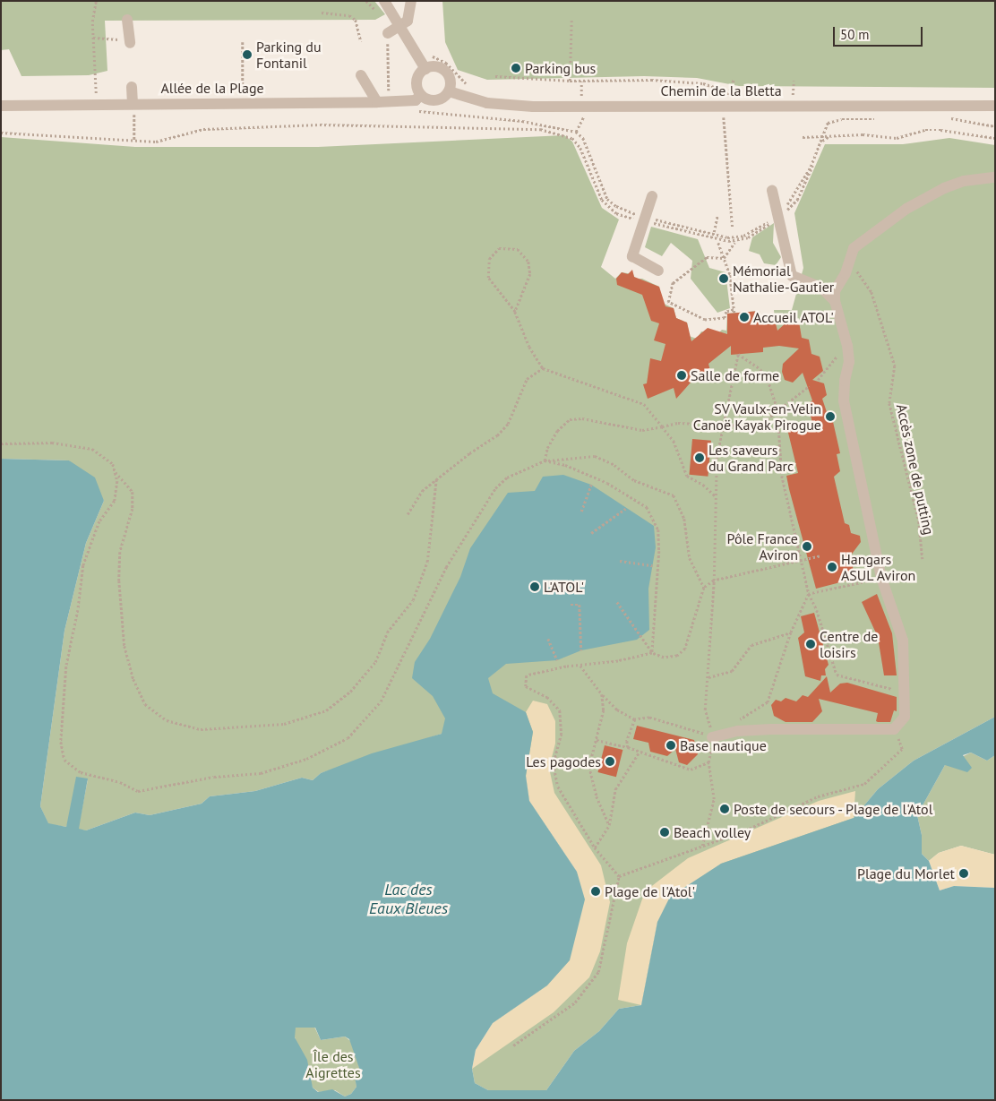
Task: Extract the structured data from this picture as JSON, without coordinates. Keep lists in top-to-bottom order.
{
  "streets": {
    "street": ["Allée de la Plage", "Chemin de la Bletta"],
    "path": ["Accès zone de putting"]
  },
  "crossings": [
    ["Allée de la Plage", "Chemin de la Bletta"]
  ],
  "water": ["Lac des Eaux Bleues"],
  "parks": ["Île des Aigrettes"],
  "places": [
    "Parking du Fontanil",
    "Parking bus",
    "Mémorial Nathalie-Gautier",
    "Accueil ATOL'",
    "Salle de forme",
    "SV Vaulx-en-Velin Canoë Kayak Pirogue",
    "Les saveurs du Grand Parc",
    "Pôle France Aviron",
    "Hangars ASUL Aviron",
    "L'ATOL'",
    "Centre de loisirs",
    "Base nautique",
    "Les pagodes",
    "Poste de secours - Plage de l'Atol",
    "Beach volley",
    "Plage du Morlet",
    "Plage de l'Atol'"
  ],
  "scale_bar": "50 m"
}
